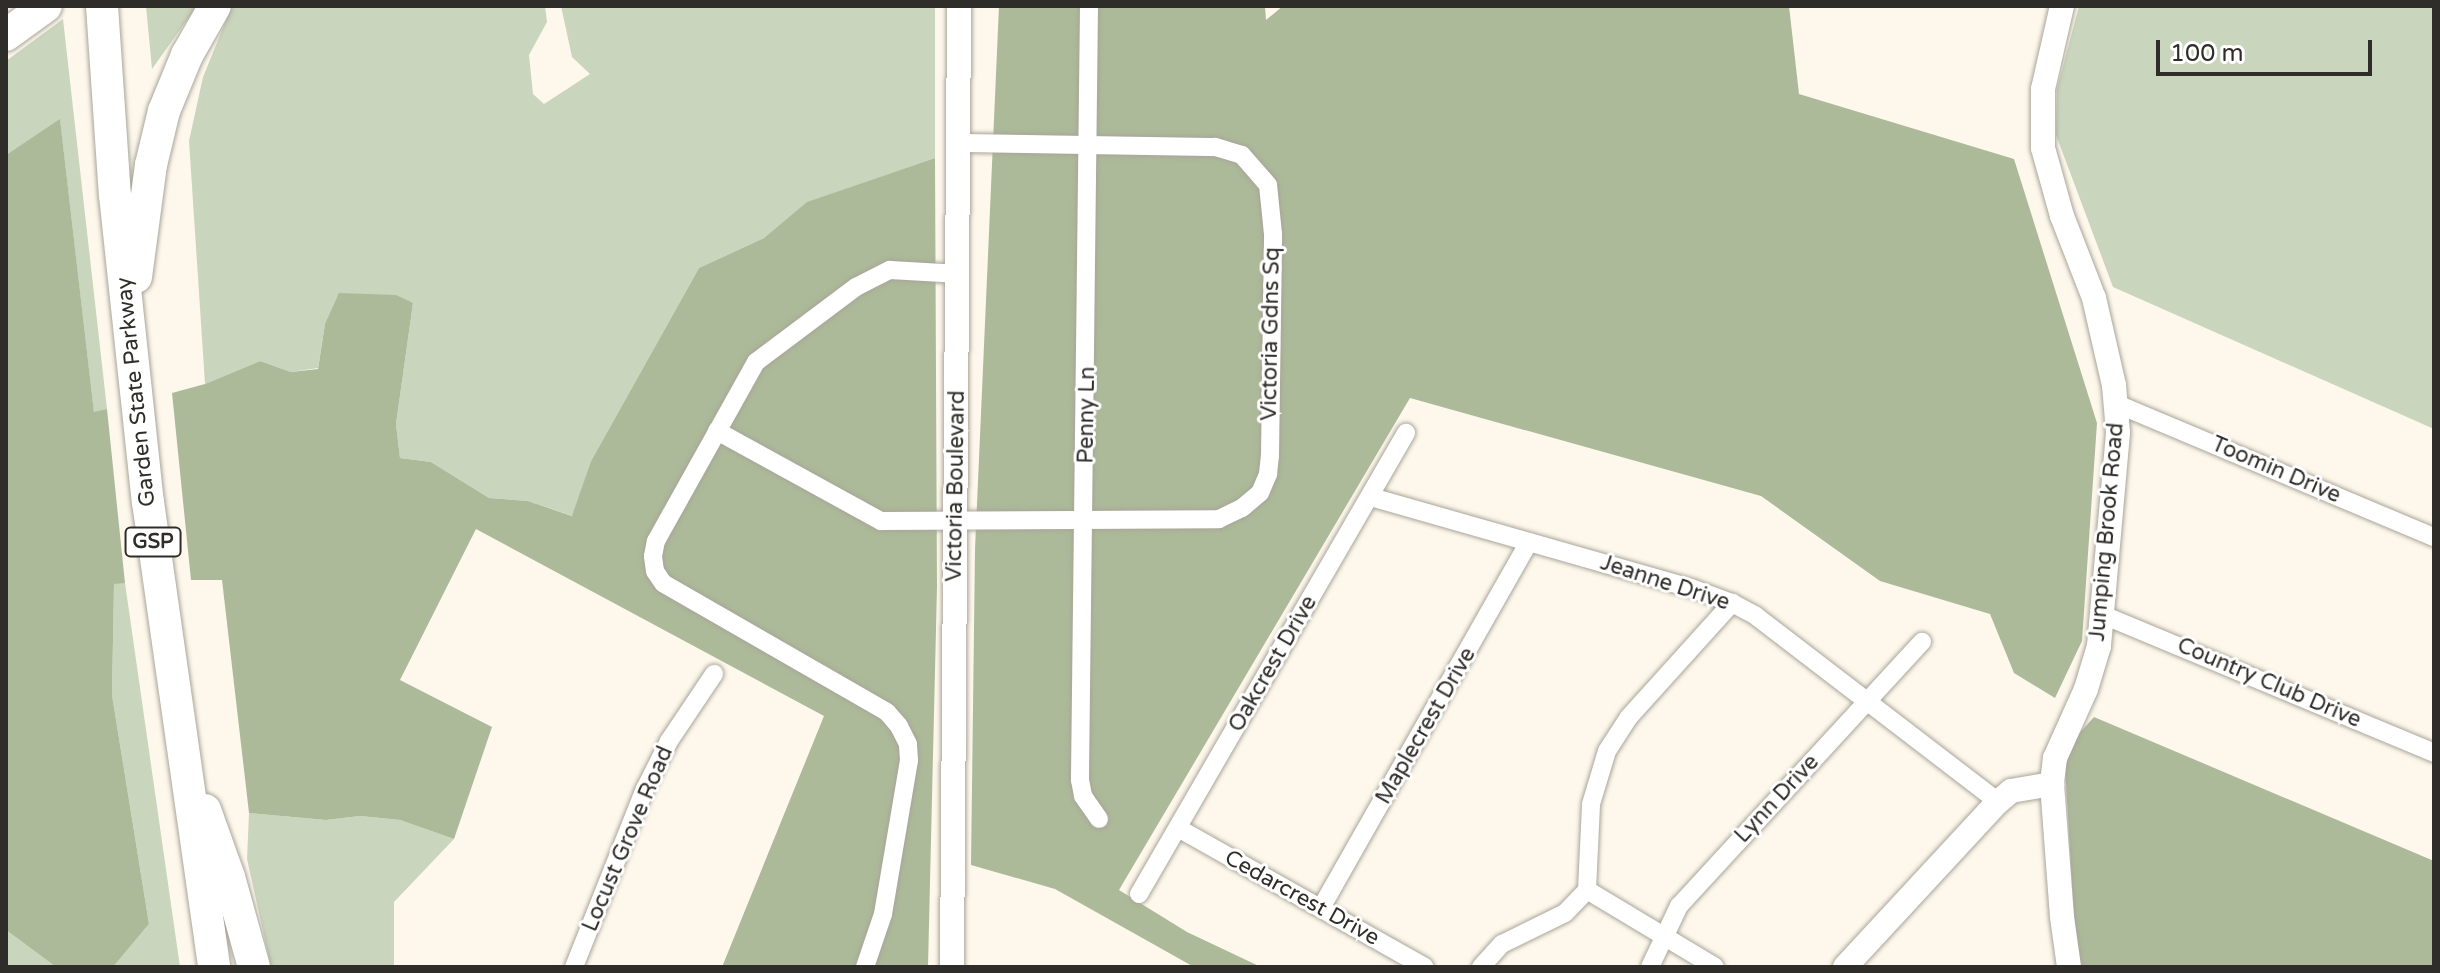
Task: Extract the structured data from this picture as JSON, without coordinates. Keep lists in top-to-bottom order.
{
  "streets": {
    "highway": ["Garden State Parkway", "GSP"],
    "street": [
      "Victoria Gdns Sq",
      "Penny Ln",
      "Toomin Drive",
      "Victoria Boulevard",
      "Jumping Brook Road",
      "Jeanne Drive",
      "Oakcrest Drive",
      "Country Club Drive",
      "Maplecrest Drive",
      "Lynn Drive",
      "Locust Grove Road",
      "Cedarcrest Drive"
    ]
  },
  "crossings": [
    ["Victoria Gdns Sq", "Penny Ln"],
    ["Victoria Gdns Sq", "Victoria Boulevard"],
    ["Toomin Drive", "Jumping Brook Road"],
    ["Jumping Brook Road", "Country Club Drive"],
    ["Jeanne Drive", "Oakcrest Drive"],
    ["Jeanne Drive", "Maplecrest Drive"],
    ["Jeanne Drive", "Lynn Drive"],
    ["Oakcrest Drive", "Cedarcrest Drive"],
    ["Maplecrest Drive", "Cedarcrest Drive"]
  ],
  "scale_bar": "100 m"
}
